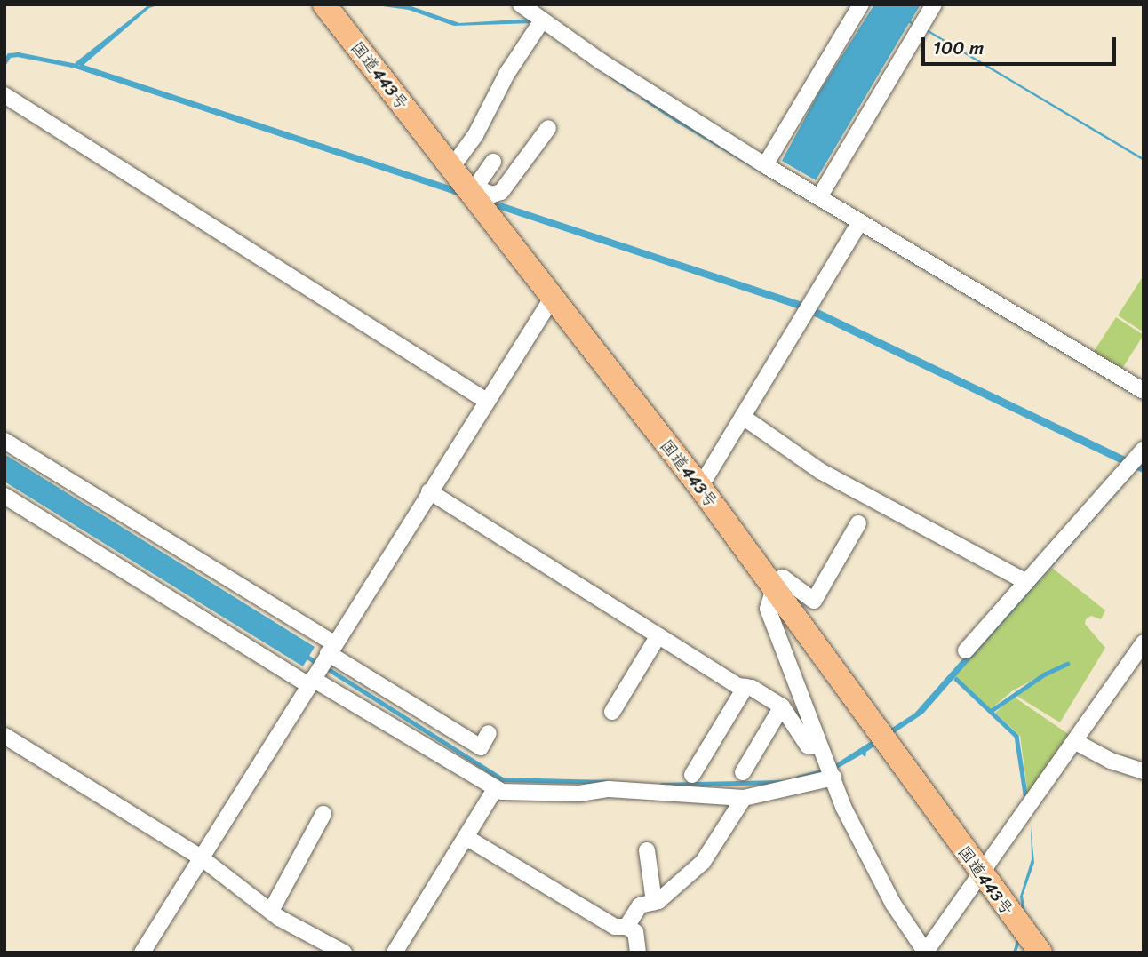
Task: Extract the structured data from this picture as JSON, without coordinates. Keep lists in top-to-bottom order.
{
  "streets": {
    "highway": ["国道443号"]
  },
  "scale_bar": "100 m"
}
